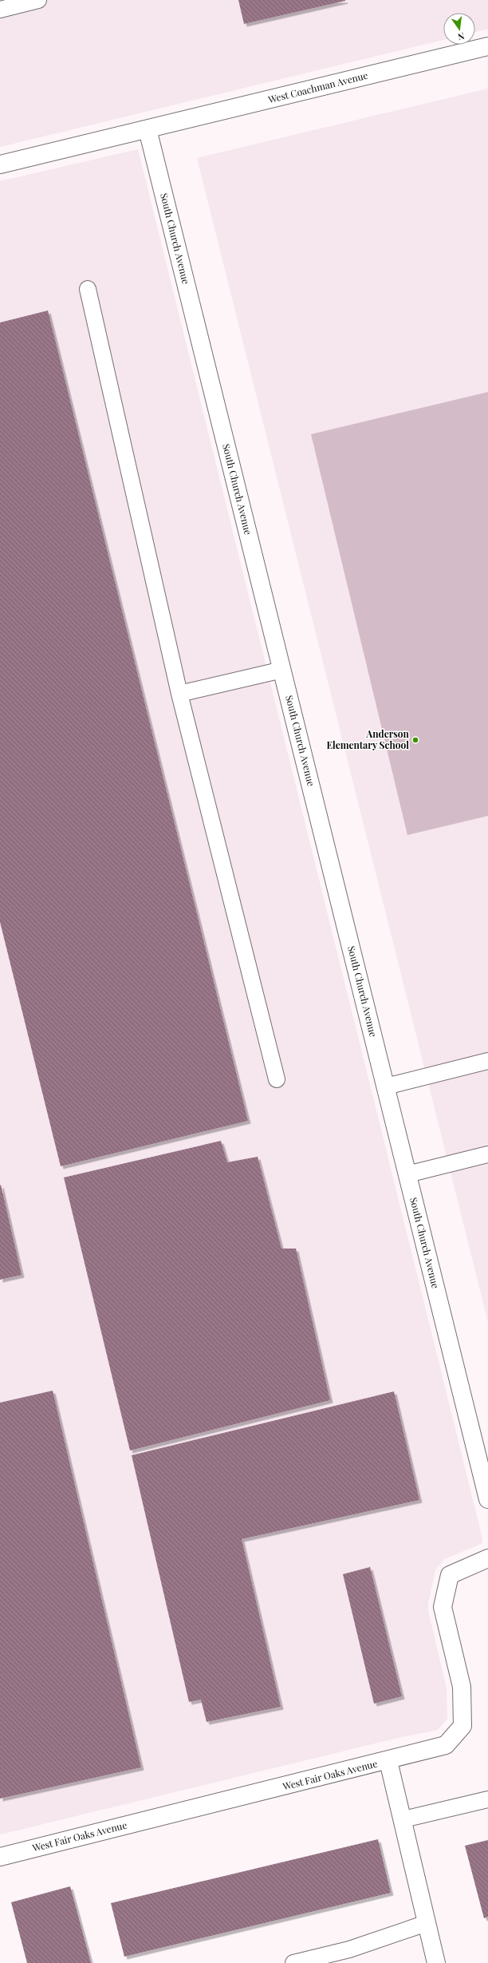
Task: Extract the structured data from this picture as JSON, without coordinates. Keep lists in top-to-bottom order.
{
  "streets": {
    "street": ["West Coachman Avenue", "South Church Avenue", "West Fair Oaks Avenue"]
  },
  "crossings": [
    ["West Coachman Avenue", "South Church Avenue"]
  ],
  "places": ["Anderson Elementary School"],
  "north": "bottom"
}
